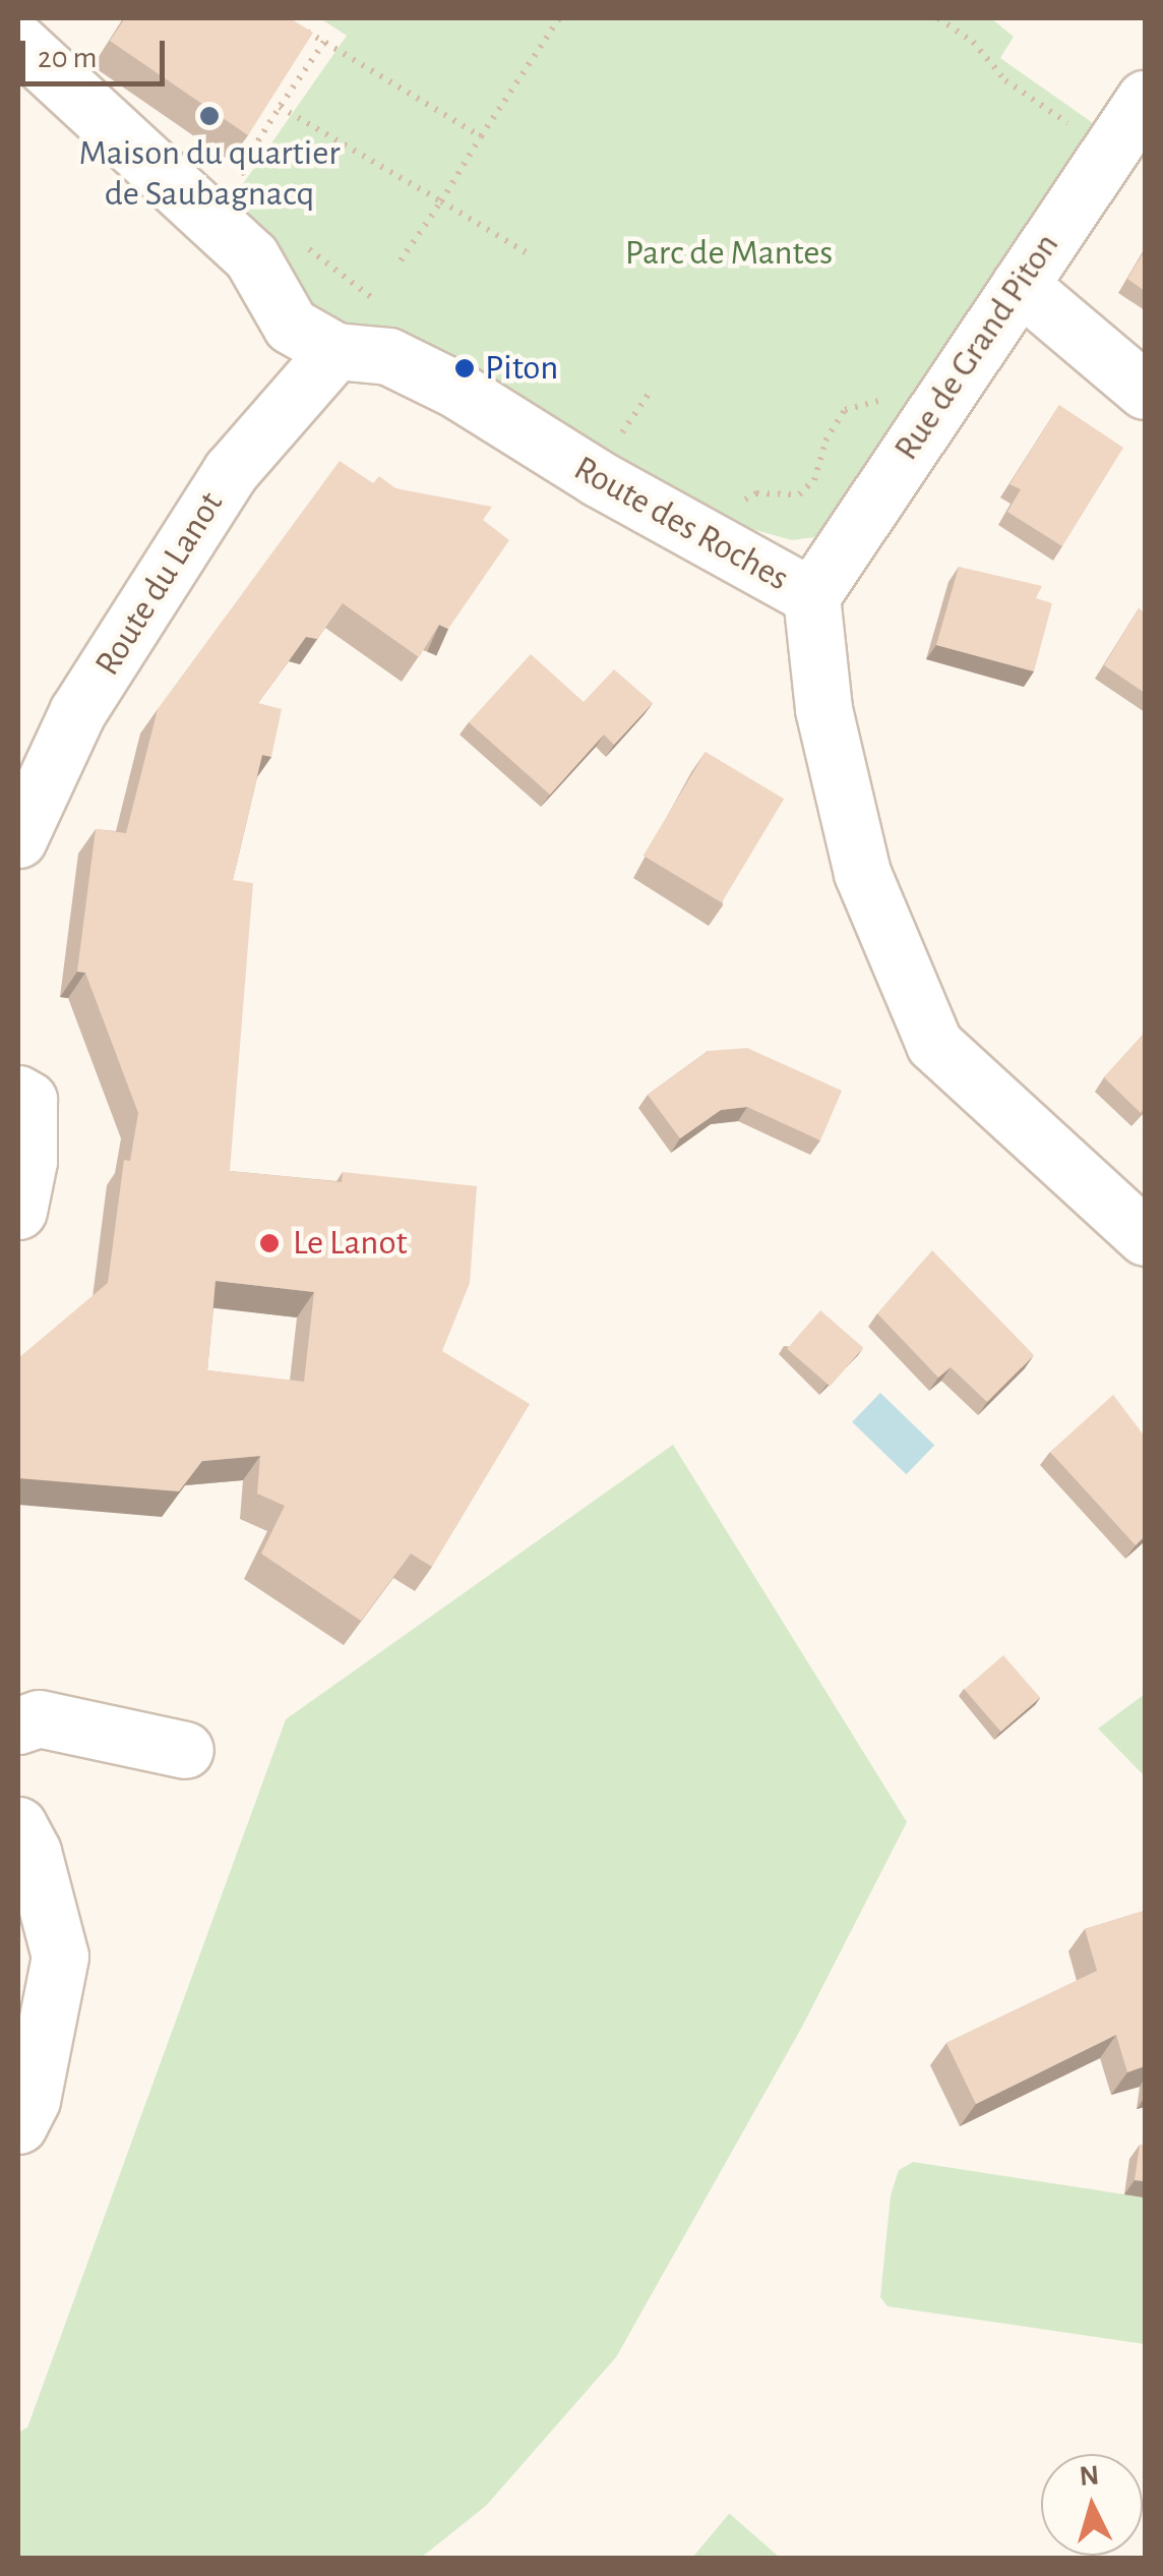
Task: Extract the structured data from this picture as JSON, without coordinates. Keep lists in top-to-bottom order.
{
  "streets": {
    "street": ["Rue de Grand Piton", "Route des Roches", "Route du Lanot"]
  },
  "crossings": [
    ["Rue de Grand Piton", "Route des Roches"],
    ["Route des Roches", "Route du Lanot"]
  ],
  "parks": ["Parc de Mantes"],
  "places": ["Maison du quartier de Saubagnacq", "Piton", "Le Lanot"],
  "scale_bar": "20 m",
  "north": "top"
}
